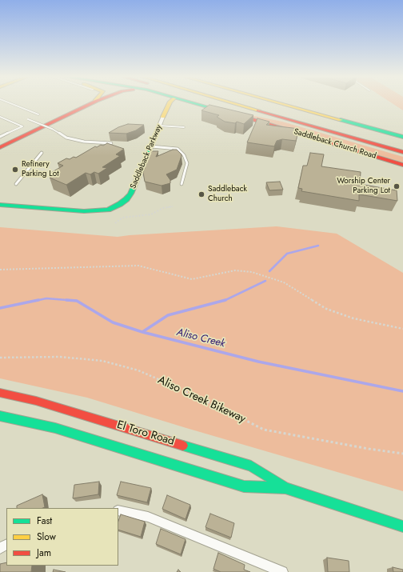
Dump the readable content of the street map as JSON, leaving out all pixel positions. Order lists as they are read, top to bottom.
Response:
{
  "streets": {
    "main road": ["Saddleback Church Road", "Saddleback Parkway", "El Toro Road"],
    "path": ["Aliso Creek Bikeway"]
  },
  "water": ["Aliso Creek"],
  "places": ["Refinery Parking Lot", "Worship Center Parking Lot", "Saddleback Church"],
  "legend": ["Fast", "Slow", "Jam"]
}
